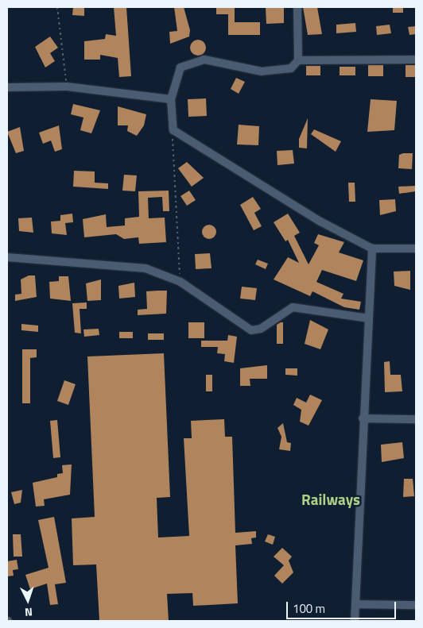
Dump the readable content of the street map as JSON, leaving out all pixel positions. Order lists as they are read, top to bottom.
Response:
{
  "districts": ["Railways"],
  "scale_bar": "100 m",
  "north": "bottom"
}
